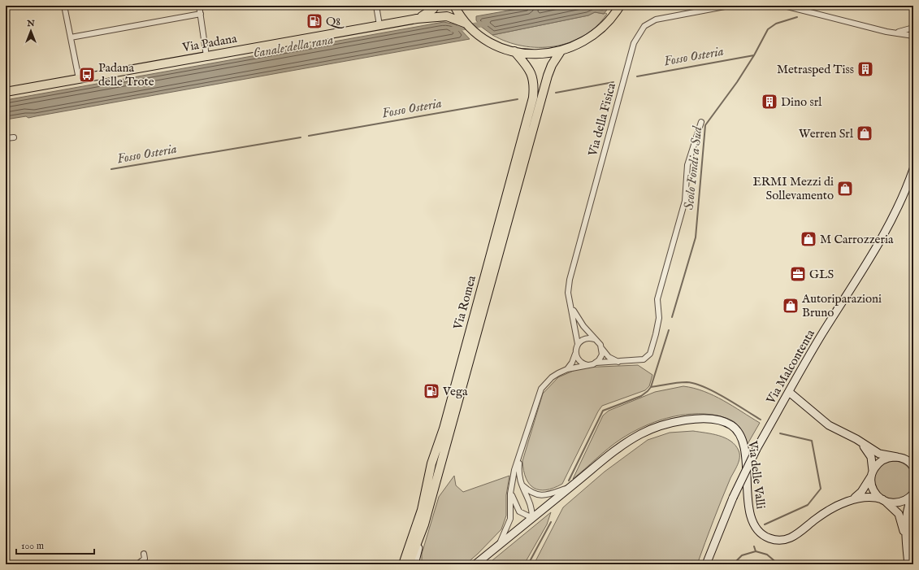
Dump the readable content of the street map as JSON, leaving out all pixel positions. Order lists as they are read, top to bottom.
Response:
{
  "streets": {
    "main road": ["Via Padana", "Via Romea"],
    "street": ["Via della Fisica", "Via Malcontenta", "Via delle Valli"]
  },
  "water": ["Canale della rana", "Fosso Osteria", "Scolo Fondi a Sud"],
  "places": {
    "fuel station": ["Q8", "Vega"],
    "building": ["Metrasped Tiss", "Dino srl"],
    "bus stop": ["Padana delle Trote"],
    "shop": [
      "Werren Srl",
      "ERMI Mezzi di Sollevamento",
      "M Carrozzeria",
      "Autoriparazioni Bruno"
    ],
    "office": ["GLS"]
  },
  "scale_bar": "100 m",
  "north": "top"
}
